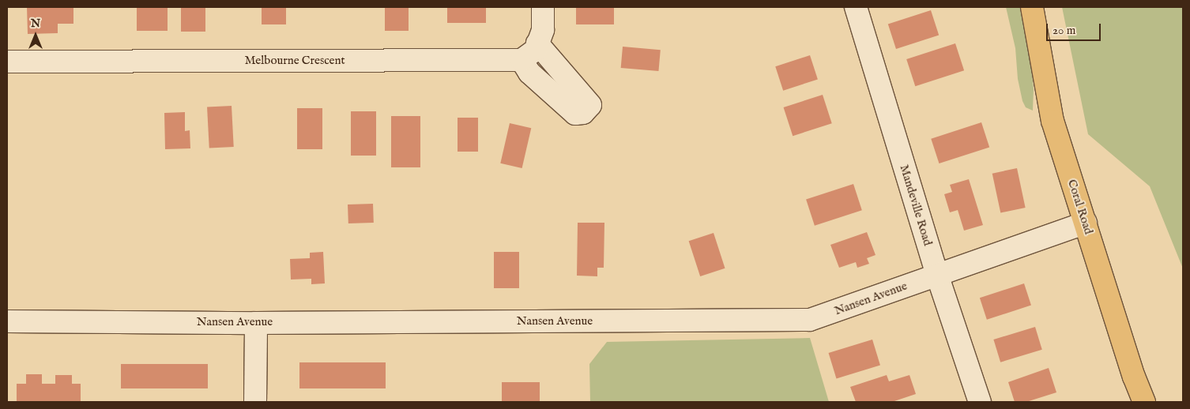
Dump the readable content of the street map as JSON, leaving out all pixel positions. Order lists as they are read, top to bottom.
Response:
{
  "streets": {
    "main road": ["Coral Road"],
    "street": ["Melbourne Crescent", "Mandeville Road", "Nansen Avenue"]
  },
  "crossings": [
    ["Mandeville Road", "Nansen Avenue"],
    ["Coral Road", "Nansen Avenue"]
  ],
  "scale_bar": "20 m",
  "north": "top"
}
